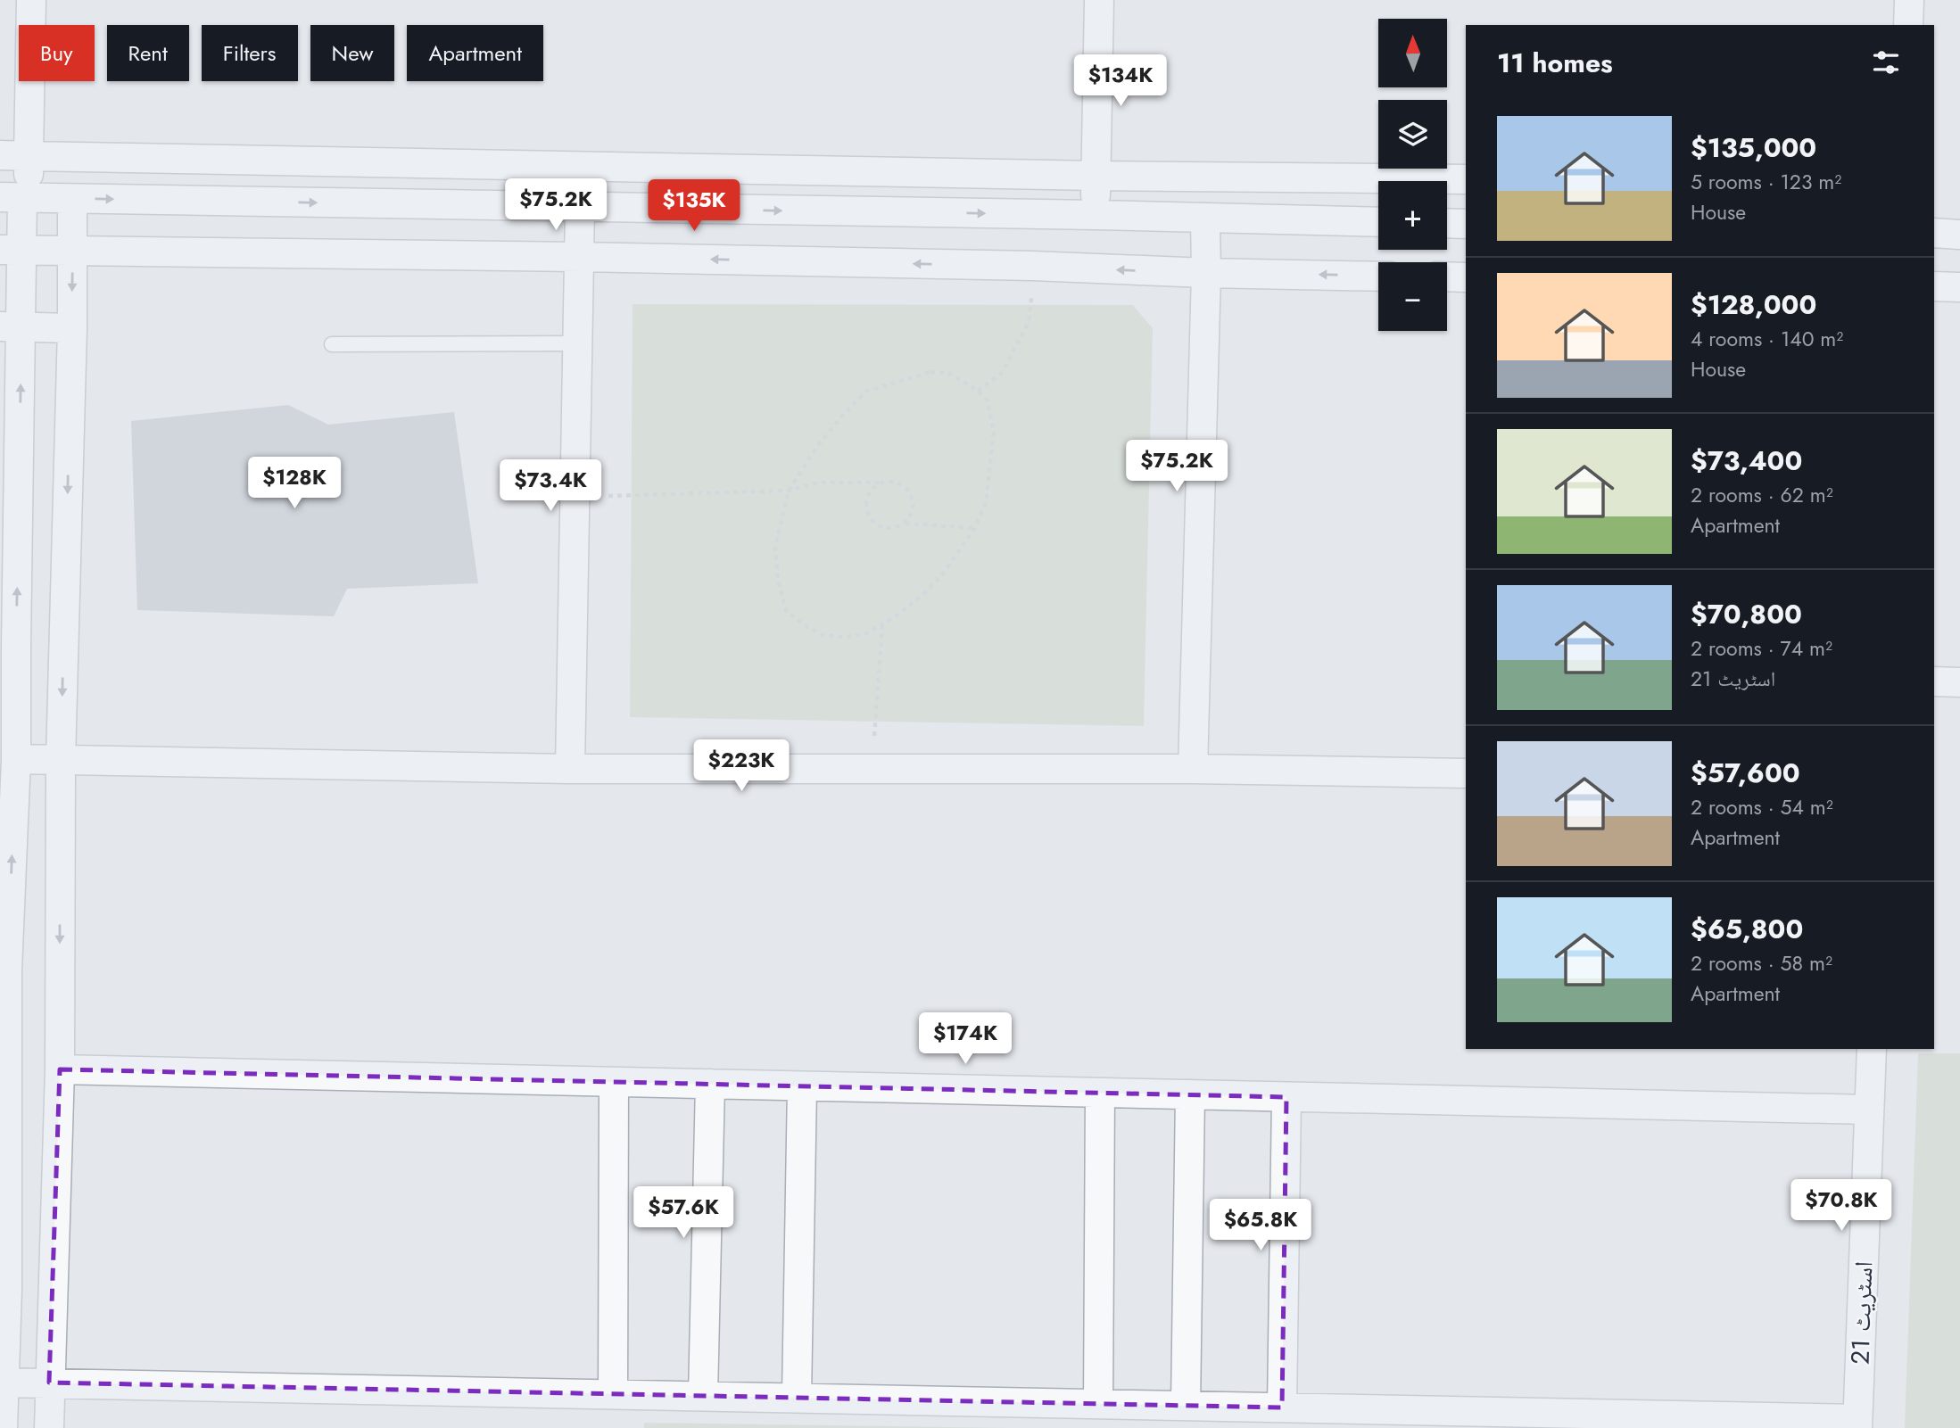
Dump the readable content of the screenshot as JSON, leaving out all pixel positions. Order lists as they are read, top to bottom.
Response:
{
  "streets": {
    "street": ["اسٹریٹ 21"]
  },
  "north": "top",
  "page": {
    "map_buttons": ["+", "−"],
    "chip": [
      "Buy",
      "Rent",
      "Filters",
      "New",
      "Apartment"
    ],
    "heading": "11 homes",
    "price": [
      "$134K",
      "$75.2K",
      "$135K",
      "$75.2K",
      "$128K",
      "$73.4K",
      "$223K",
      "$174K",
      "$70.8K",
      "$57.6K",
      "$65.8K"
    ],
    "list": [
      {
        "name": "$135,000",
        "note": "5 rooms · 123 m² · House"
      },
      {
        "name": "$128,000",
        "note": "4 rooms · 140 m² · House"
      },
      {
        "name": "$73,400",
        "note": "2 rooms · 62 m² · Apartment"
      },
      {
        "name": "$70,800",
        "note": "2 rooms · 74 m² · اسٹریٹ 21"
      },
      {
        "name": "$57,600",
        "note": "2 rooms · 54 m² · Apartment"
      },
      {
        "name": "$65,800",
        "note": "2 rooms · 58 m² · Apartment"
      }
    ]
  }
}
